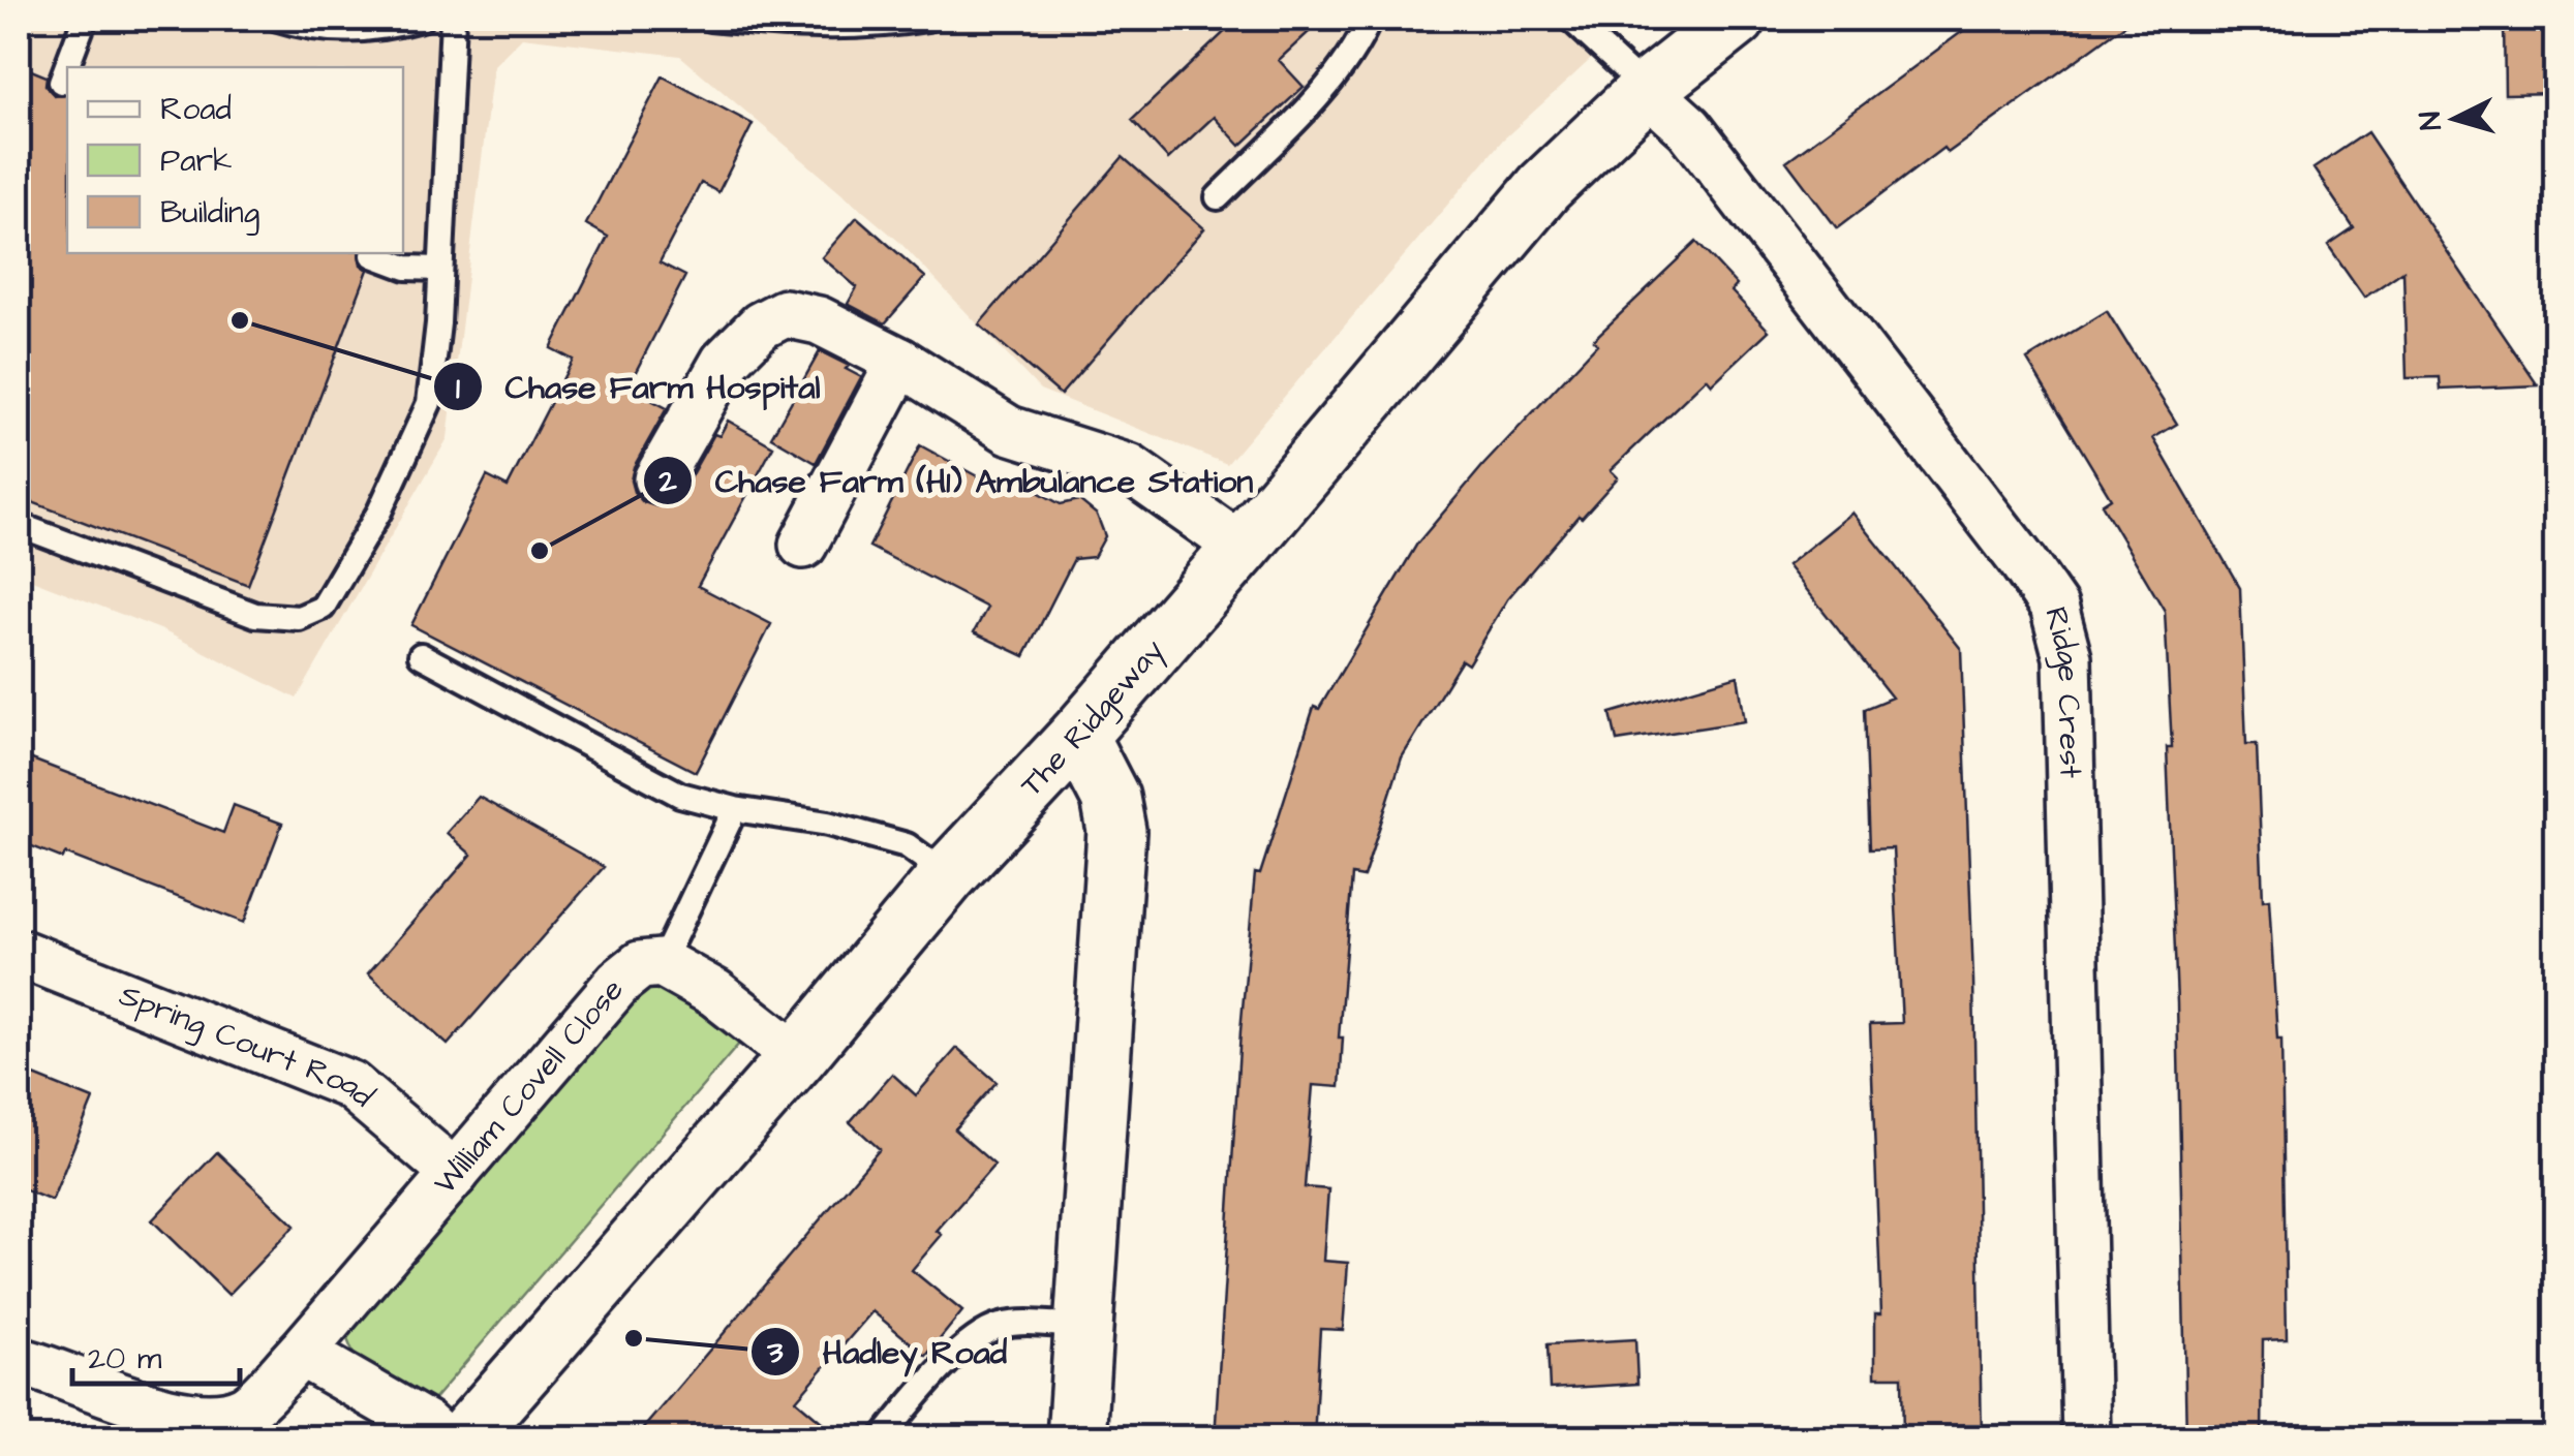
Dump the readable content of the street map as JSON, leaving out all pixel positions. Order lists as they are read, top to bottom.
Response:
{
  "streets": {
    "main road": ["The Ridgeway"],
    "street": ["Ridge Crest", "Spring Court Road", "William Covell Close"]
  },
  "crossings": [
    ["Ridge Crest", "The Ridgeway"],
    ["The Ridgeway", "William Covell Close"],
    ["Spring Court Road", "William Covell Close"]
  ],
  "places": ["Chase Farm Hospital", "Chase Farm (H1) Ambulance Station", "Hadley Road"],
  "legend": ["Road", "Park", "Building"],
  "scale_bar": "20 m",
  "north": "left"
}
